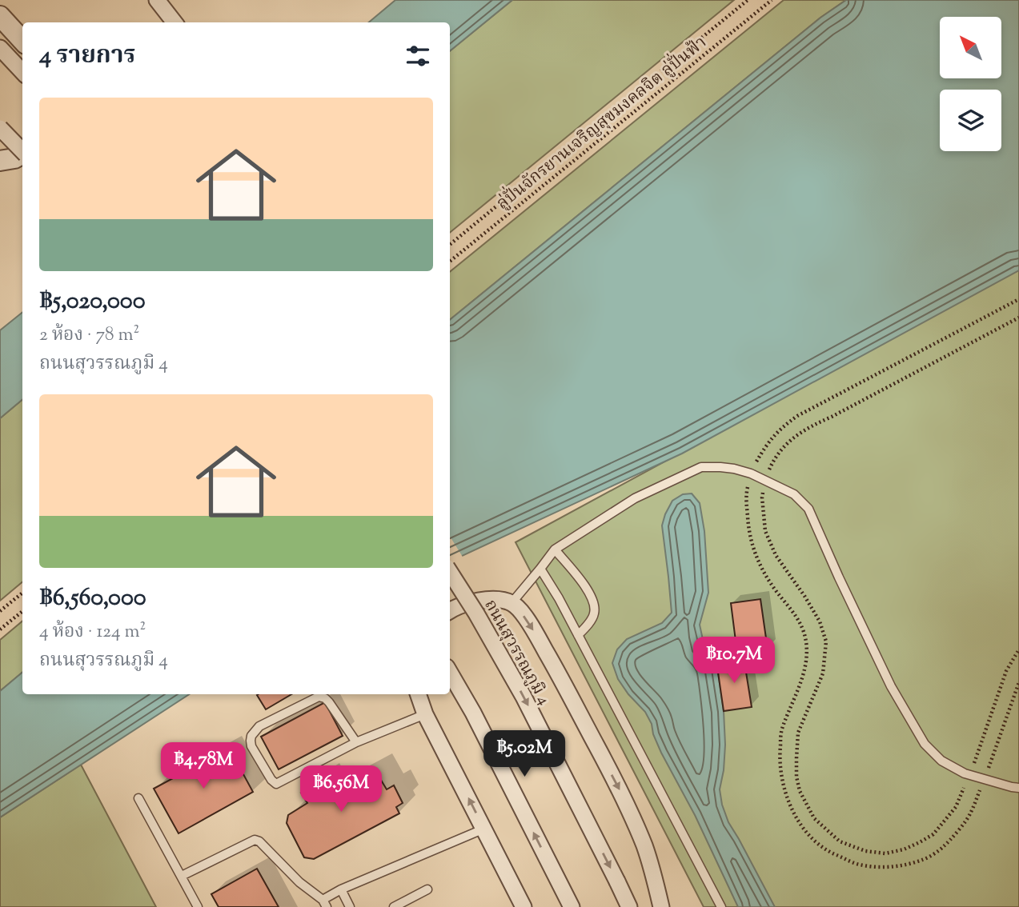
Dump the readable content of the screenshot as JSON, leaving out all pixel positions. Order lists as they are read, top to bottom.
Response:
{
  "streets": {
    "street": ["ถนนสุวรรณภูมิ 4"],
    "path": ["ลู่ปั่นจักรยานเจริญสุขมงคลจิต ลู่ปั่นฟ้า"]
  },
  "north": "top left",
  "page": {
    "heading": "4 รายการ",
    "list": [
      {
        "name": "฿5,020,000",
        "note": "2 ห้อง · 78 m² · ถนนสุวรรณภูมิ 4"
      },
      {
        "name": "฿6,560,000",
        "note": "4 ห้อง · 124 m² · ถนนสุวรรณภูมิ 4"
      }
    ],
    "price": [
      "฿10.7M",
      "฿5.02M",
      "฿4.78M",
      "฿6.56M"
    ]
  }
}
